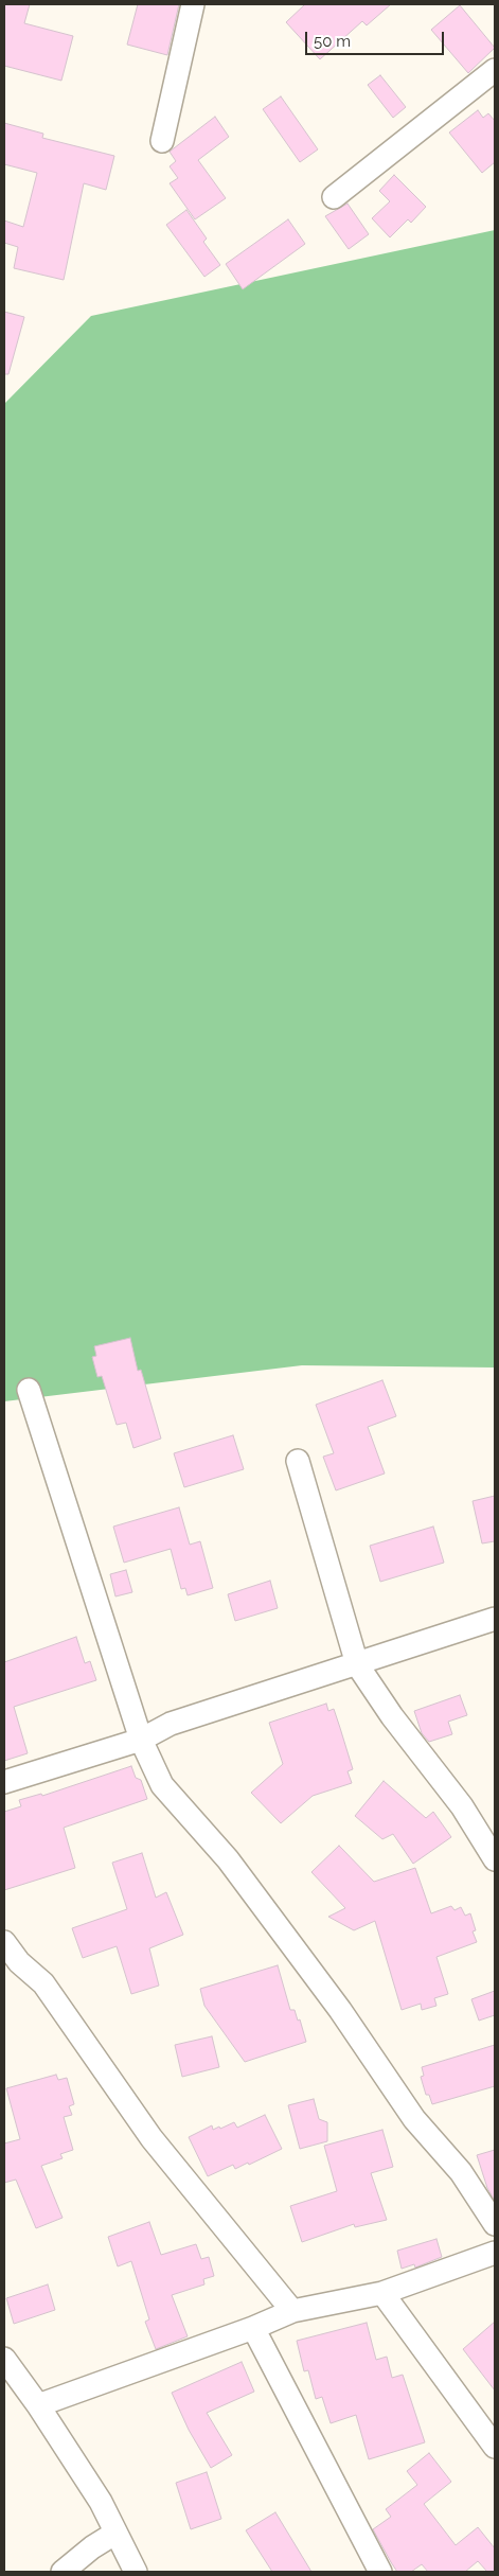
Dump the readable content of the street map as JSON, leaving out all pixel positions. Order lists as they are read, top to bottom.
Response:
{
  "scale_bar": "50 m"
}
